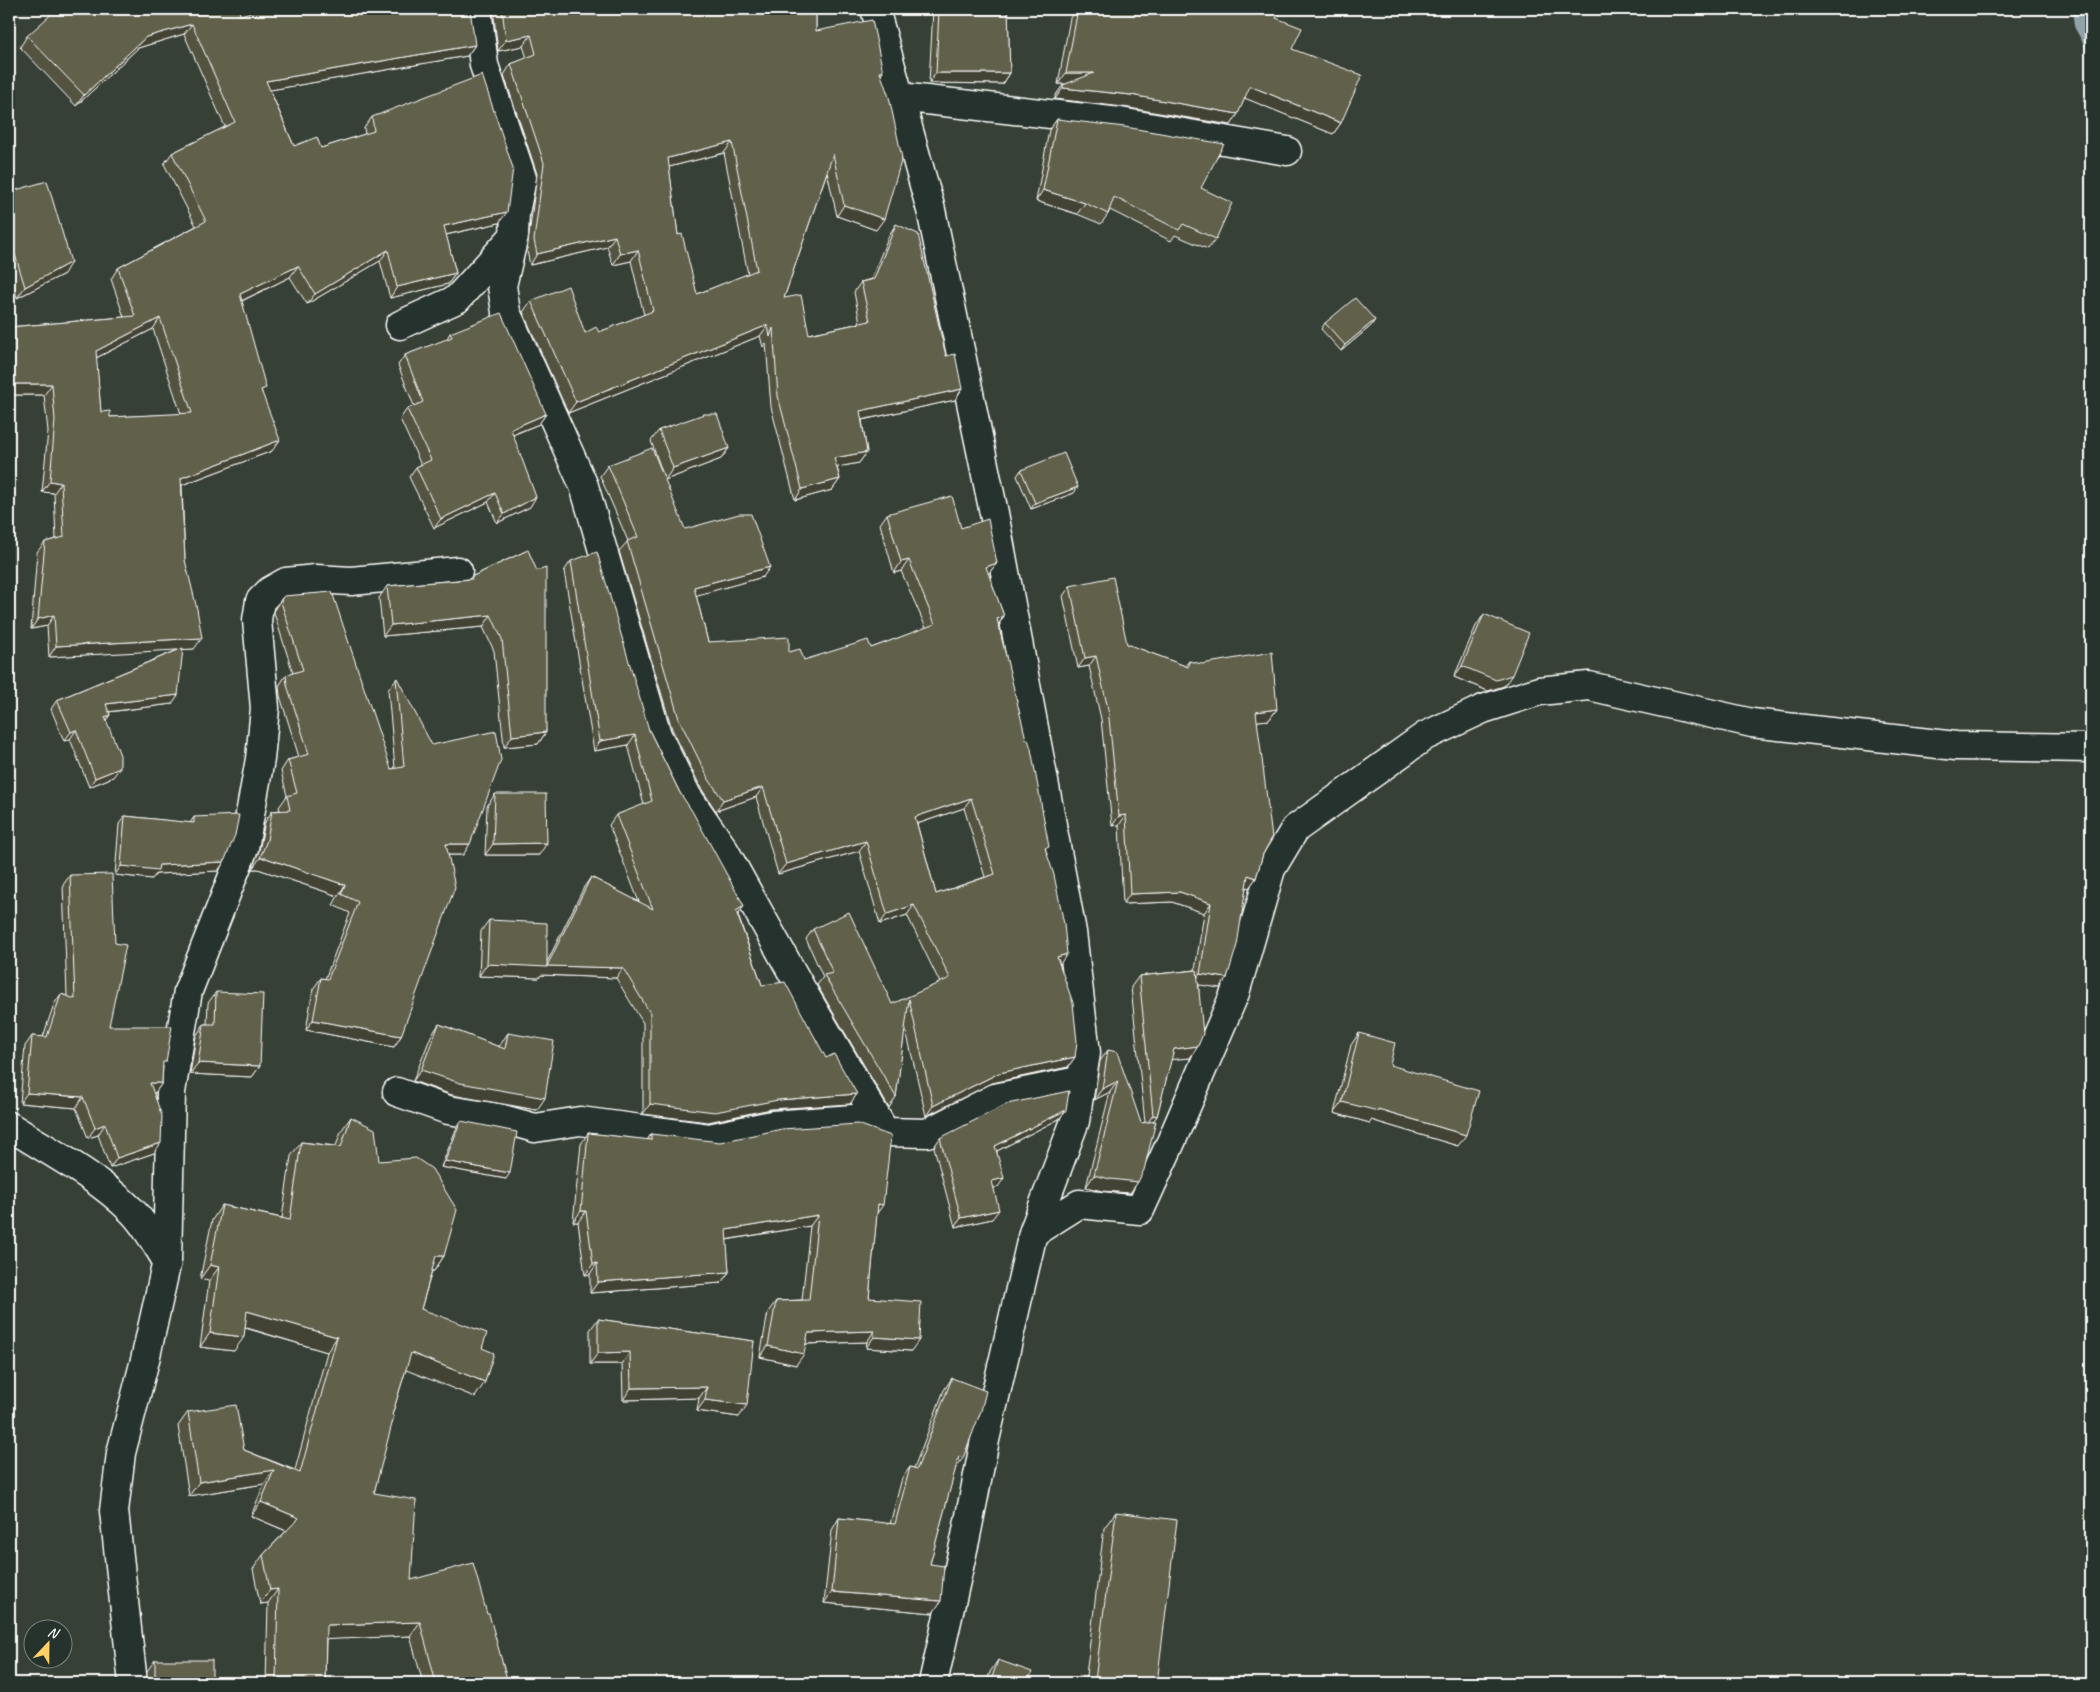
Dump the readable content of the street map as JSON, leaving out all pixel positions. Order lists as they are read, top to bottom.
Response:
{
  "north": "top"
}
